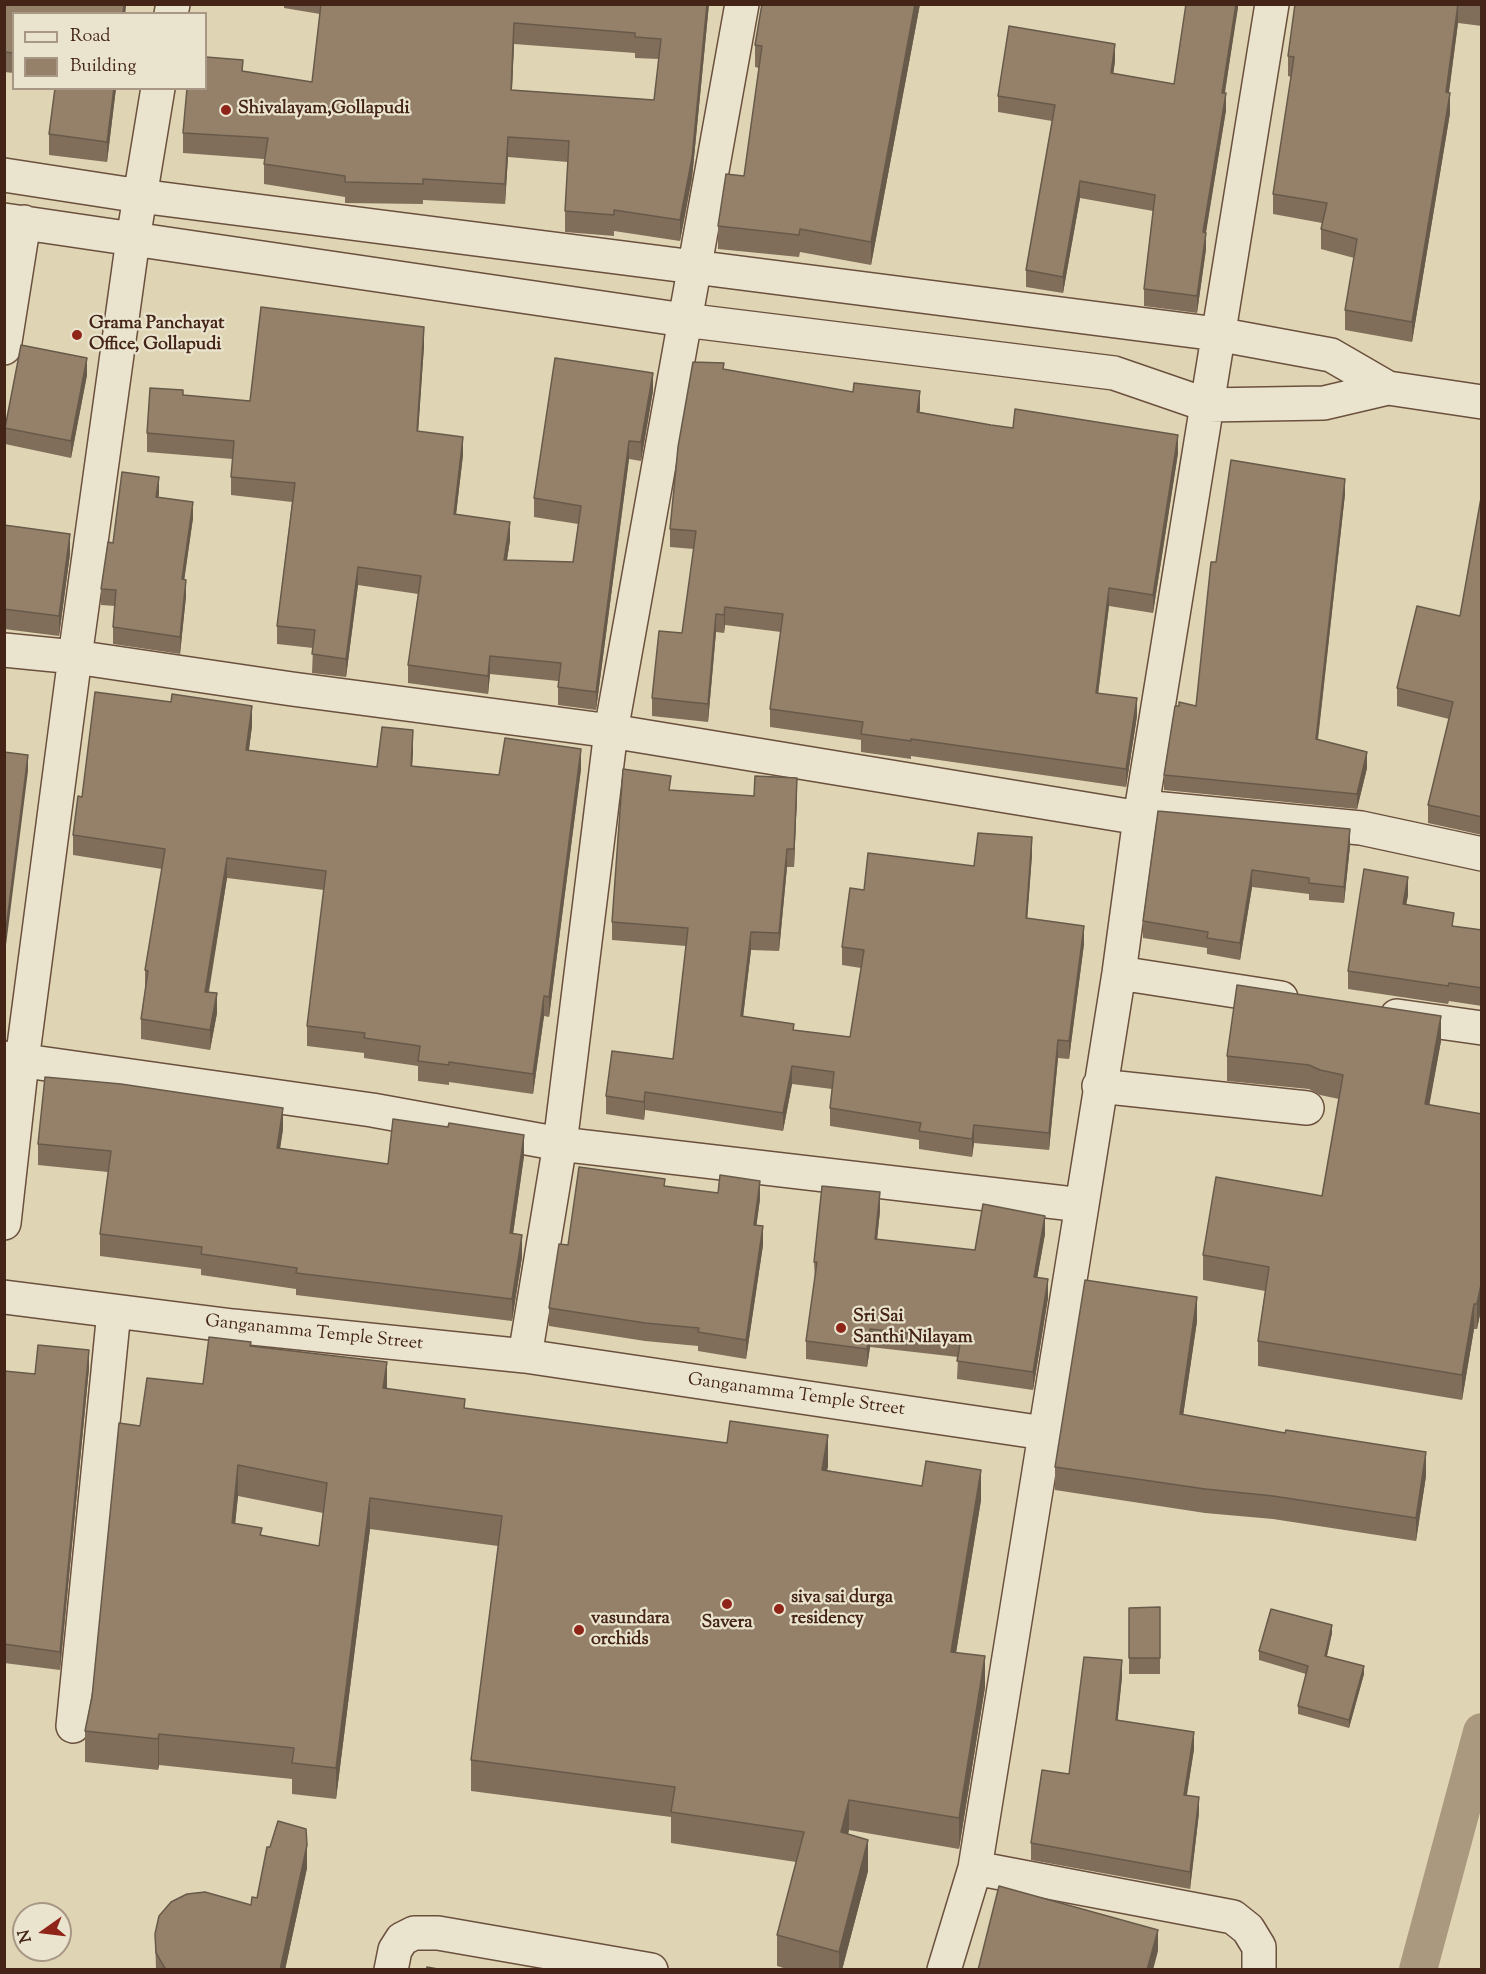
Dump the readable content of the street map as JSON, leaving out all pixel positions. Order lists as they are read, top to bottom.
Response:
{
  "streets": {
    "street": ["Ganganamma Temple Street"]
  },
  "places": [
    "Shivalayam,Gollapudi",
    "Grama Panchayat Office, Gollapudi",
    "Sri Sai Santhi Nilayam",
    "Savera",
    "siva sai durga residency",
    "vasundara orchids"
  ],
  "legend": ["Road", "Building"],
  "north": "left"
}
